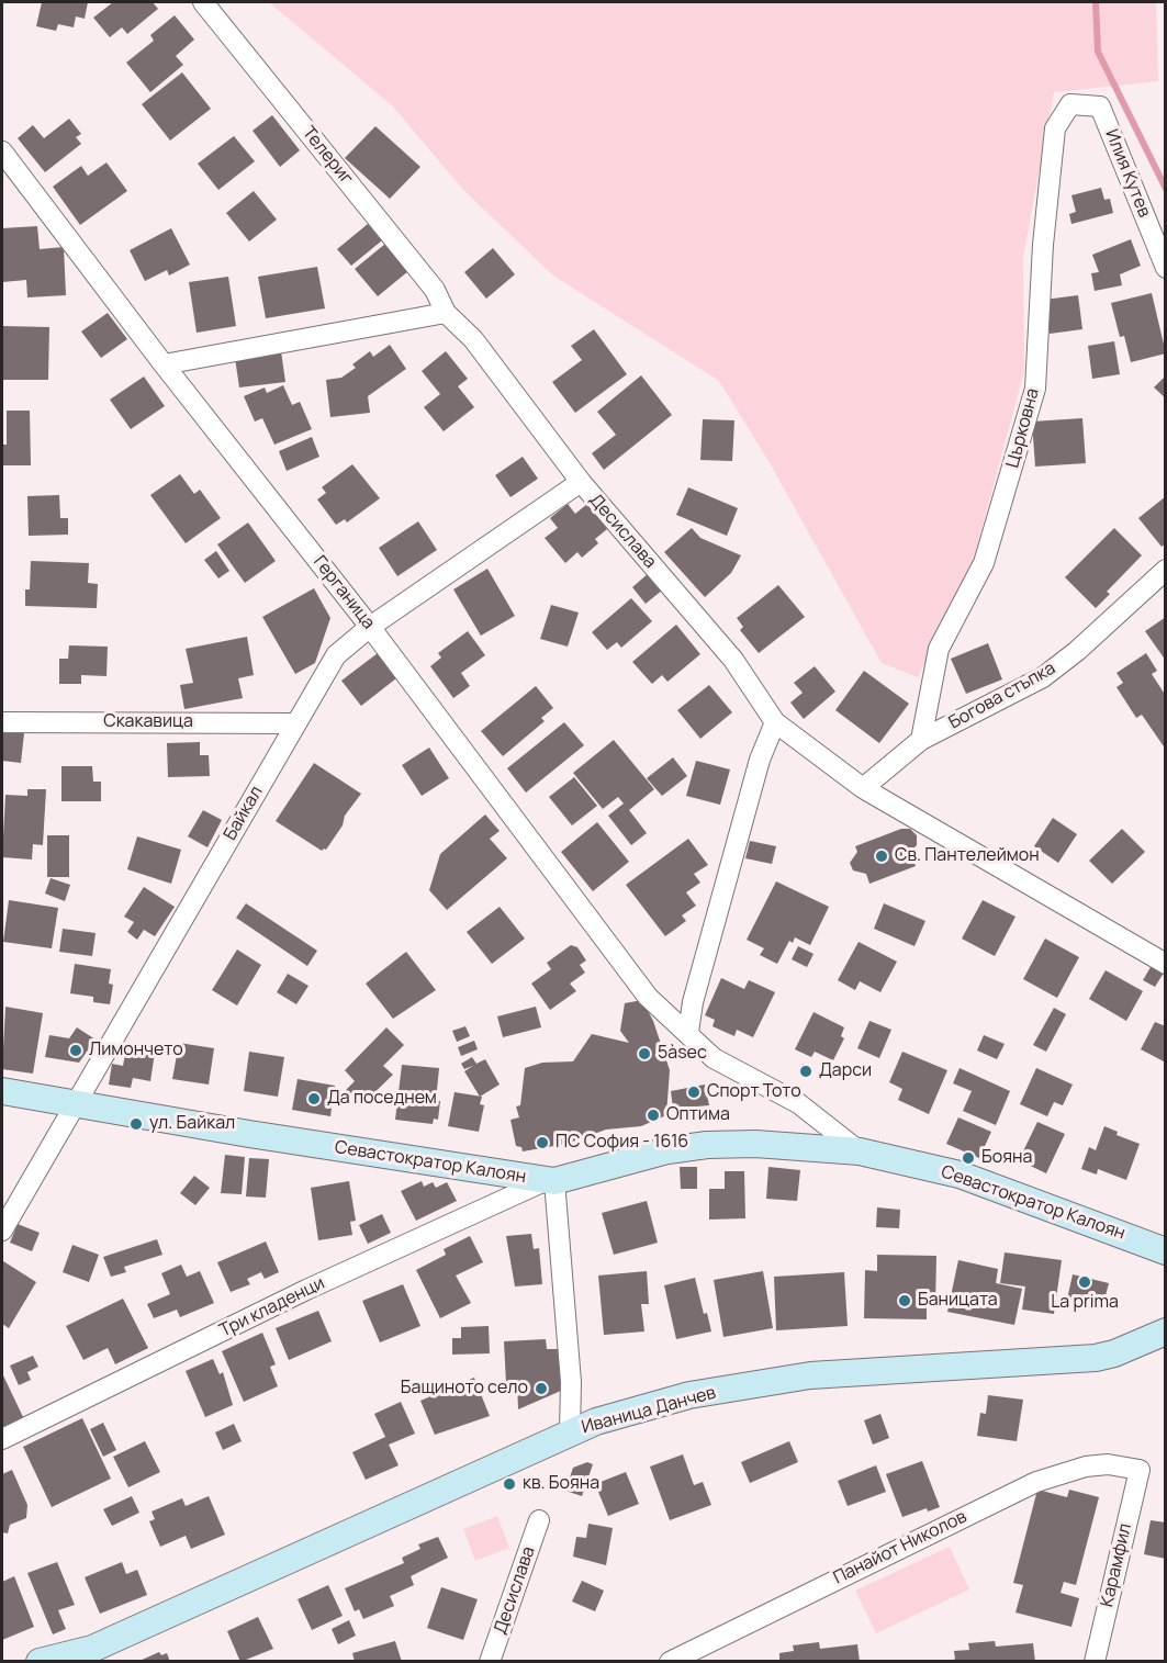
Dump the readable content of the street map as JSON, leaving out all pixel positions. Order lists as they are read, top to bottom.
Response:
{
  "streets": {
    "main road": ["Севастократор Калоян", "Иваница Данчев"],
    "street": [
      "Телериг",
      "Илия Кутев",
      "Църковна",
      "Десислава",
      "Герганица",
      "Богова стъпка",
      "Скакавица",
      "Байкал",
      "Три кладенци",
      "Панайот Николов",
      "Карамфил"
    ]
  },
  "crossings": [
    ["Телериг", "Десислава"],
    ["Илия Кутев", "Църковна"],
    ["Църковна", "Богова стъпка"],
    ["Десислава", "Байкал"],
    ["Герганица", "Байкал"],
    ["Герганица", "Севастократор Калоян"],
    ["Скакавица", "Байкал"],
    ["Байкал", "Севастократор Калоян"],
    ["Севастократор Калоян", "Три кладенци"],
    ["Панайот Николов", "Карамфил"]
  ],
  "places": [
    "Св. Пантелеймон",
    "Лимончето",
    "5àsec",
    "Дарси",
    "Спорт Тото",
    "Да поседнем",
    "Оптима",
    "ул. Байкал",
    "ПС София - 1616",
    "Бояна",
    "La prima",
    "Баницата",
    "Бащиното село",
    "кв. Бояна"
  ]
}
